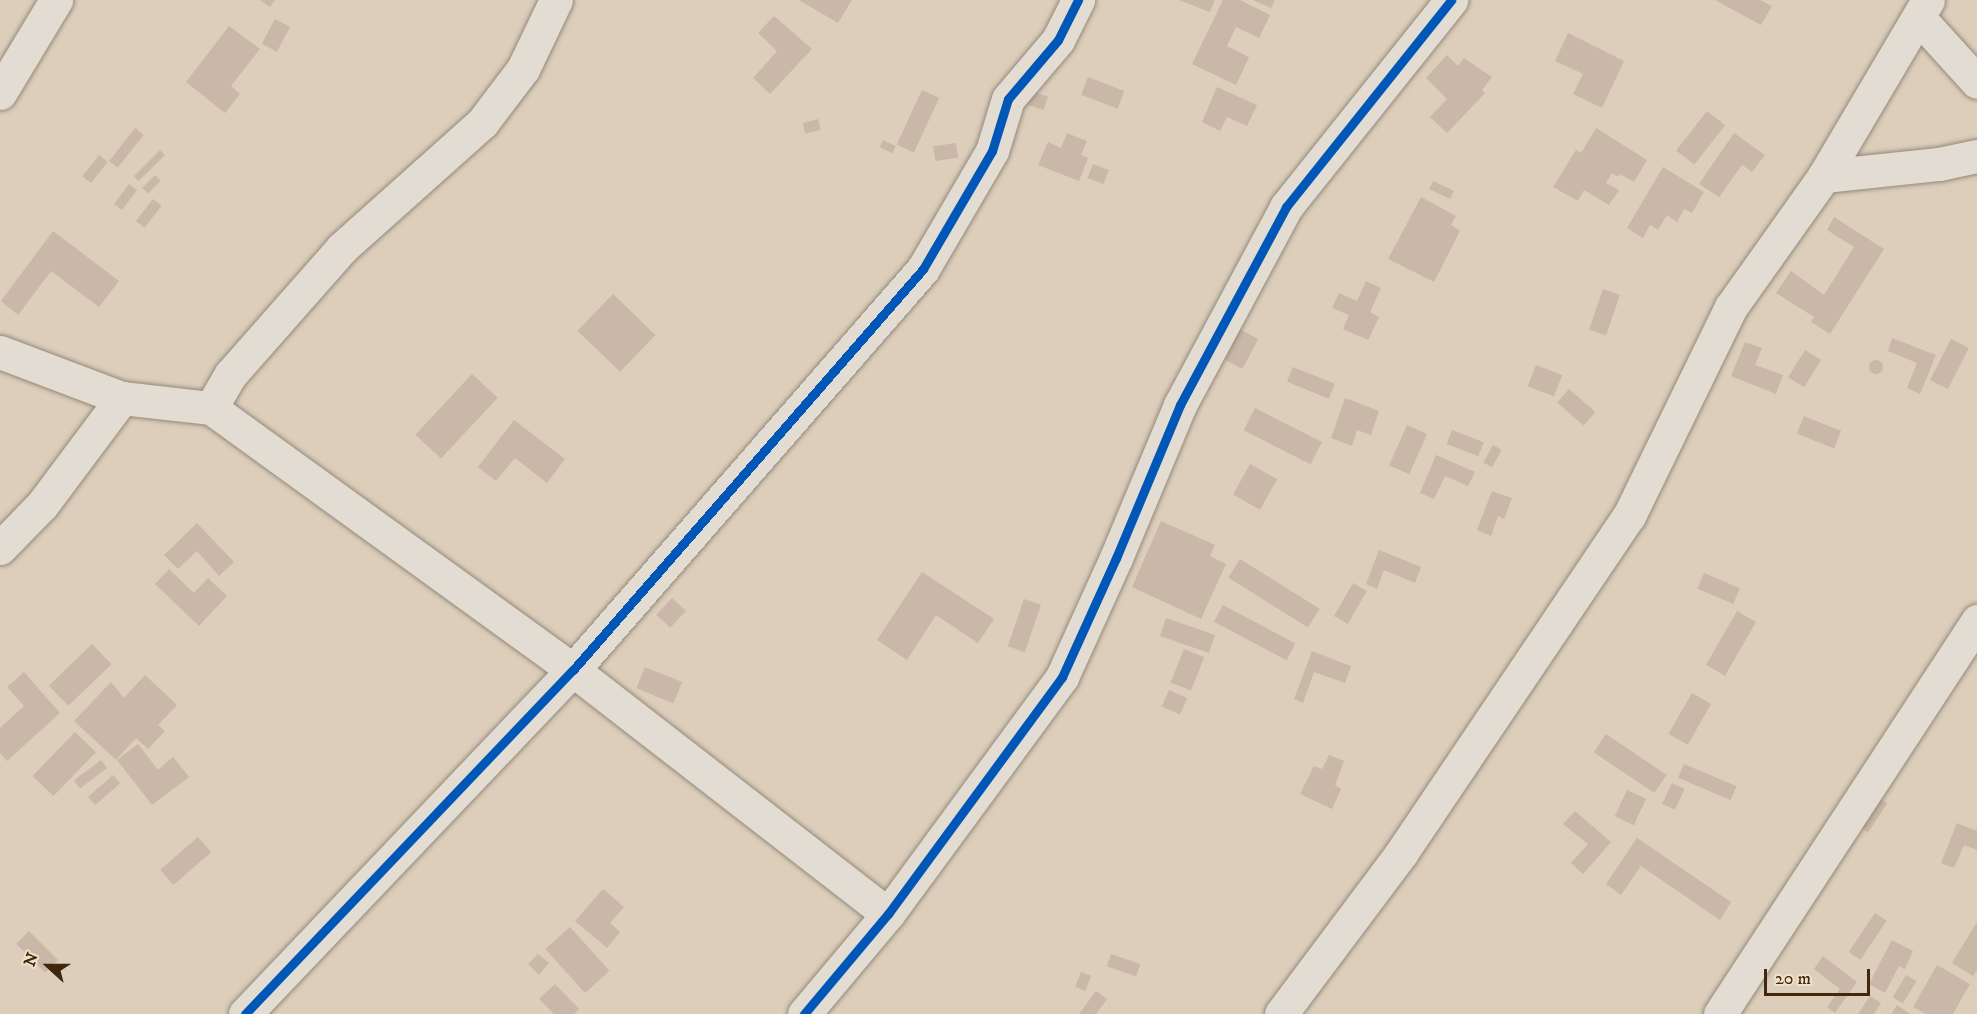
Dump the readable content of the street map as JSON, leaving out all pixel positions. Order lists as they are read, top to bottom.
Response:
{
  "scale_bar": "20 m",
  "north": "left"
}
